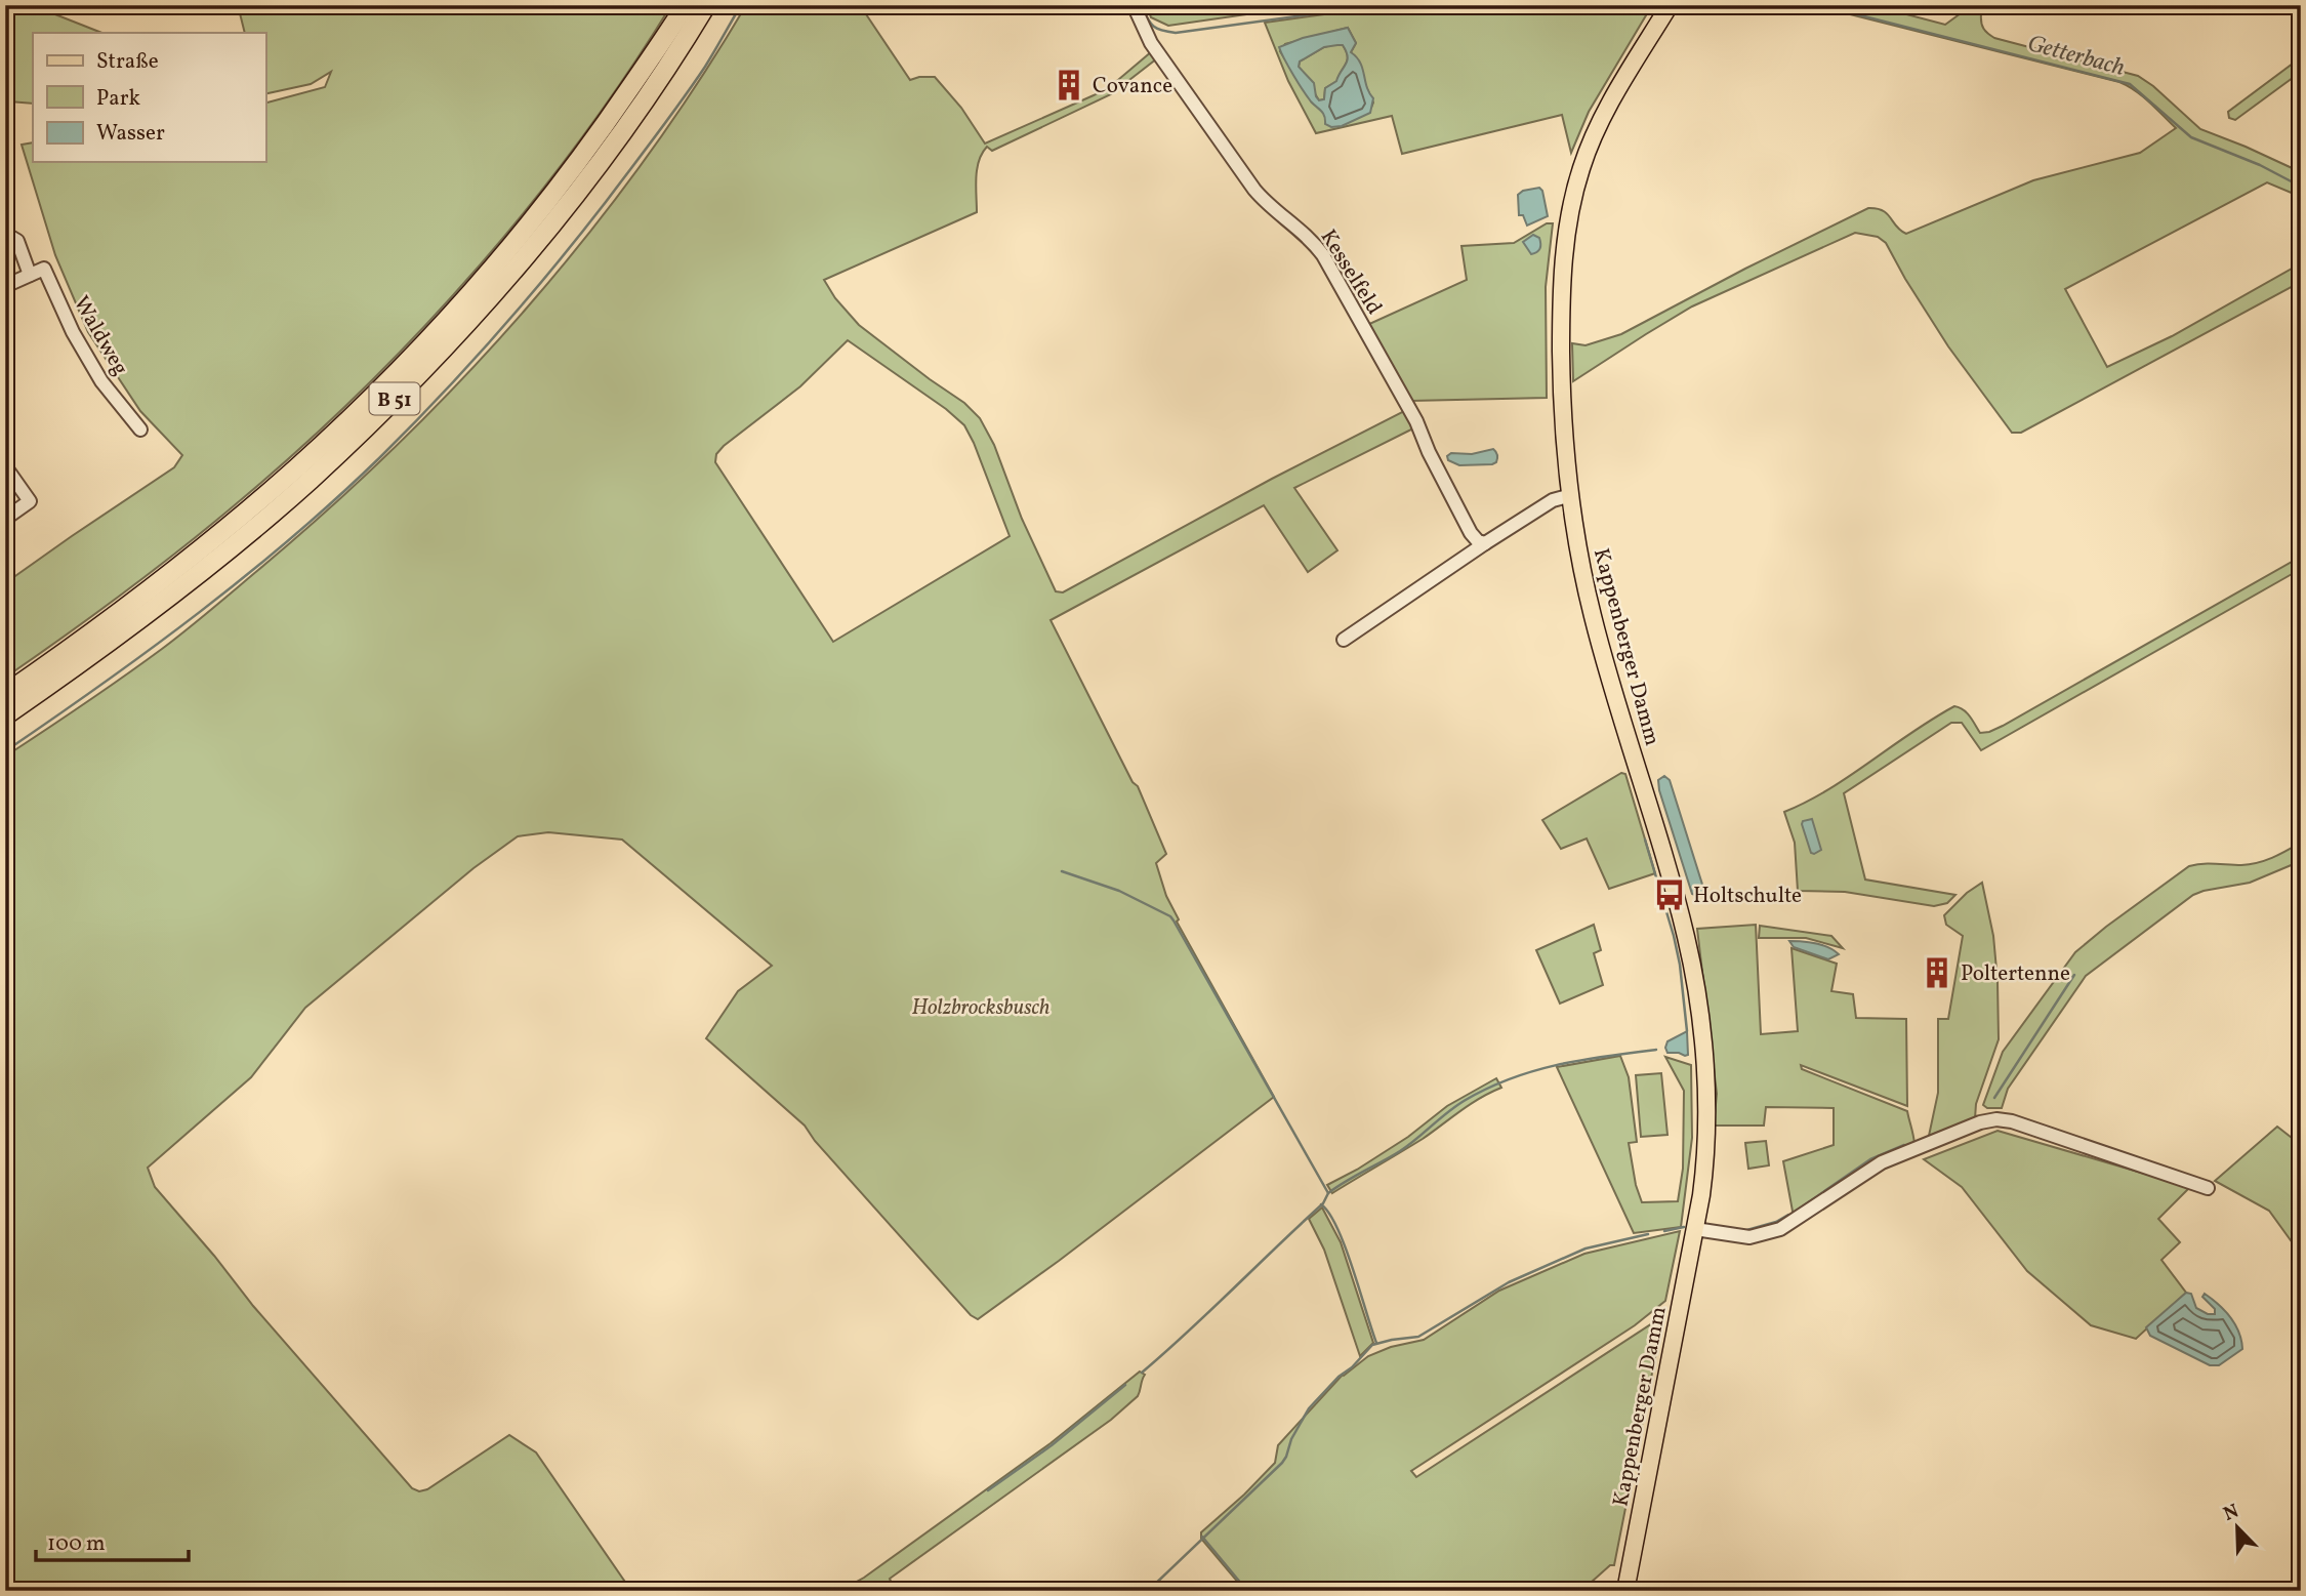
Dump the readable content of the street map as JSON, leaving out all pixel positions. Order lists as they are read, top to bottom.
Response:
{
  "streets": {
    "highway": ["B 51"],
    "main road": ["Kappenberger Damm"],
    "street": ["Kesselfeld", "Waldweg"]
  },
  "water": ["Getterbach"],
  "parks": ["Holzbrocksbusch"],
  "places": {
    "building": ["Covance", "Poltertenne"],
    "bus stop": ["Holtschulte"]
  },
  "legend": ["Straße", "Park", "Wasser"],
  "scale_bar": "100 m",
  "north": "top left"
}
